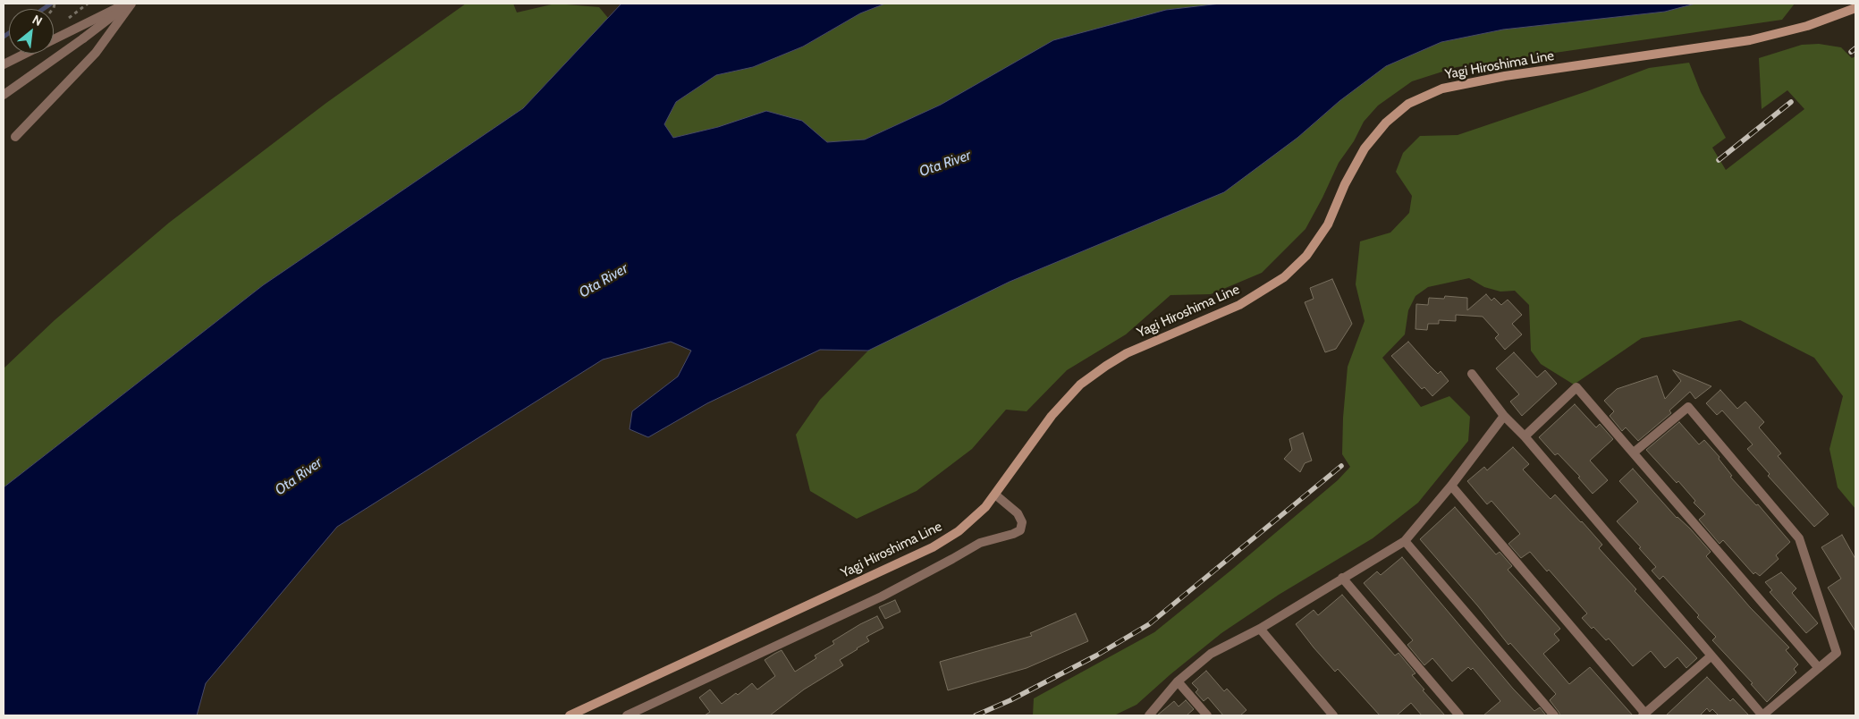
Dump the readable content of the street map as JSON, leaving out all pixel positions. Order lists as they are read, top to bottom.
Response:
{
  "streets": {
    "main road": ["Yagi Hiroshima Line"]
  },
  "water": ["Ota River"],
  "north": "top right"
}
